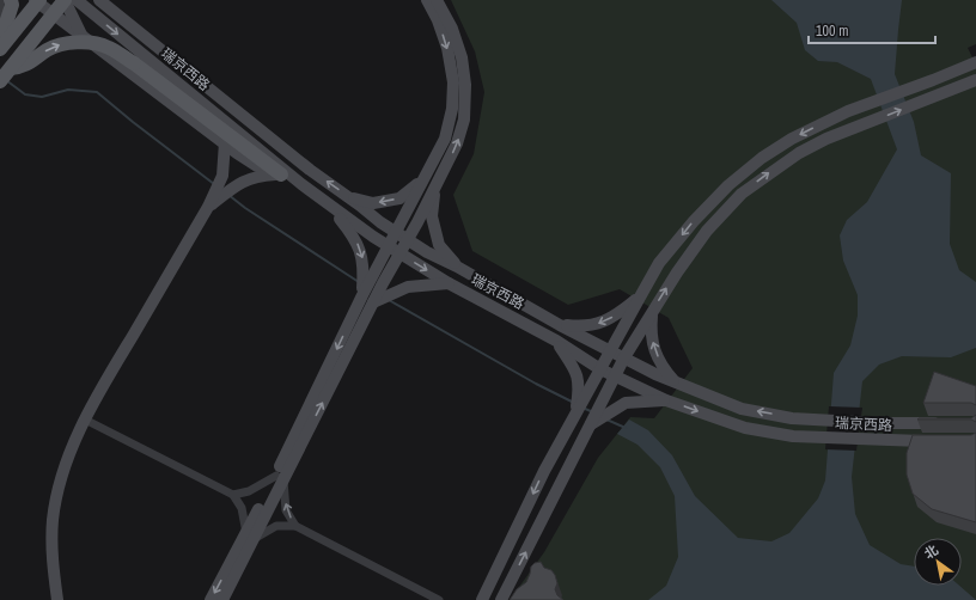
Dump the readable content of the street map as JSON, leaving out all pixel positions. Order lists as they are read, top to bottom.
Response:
{
  "streets": {
    "street": ["瑞京西路"]
  },
  "scale_bar": "100 m",
  "north": "top left"
}
